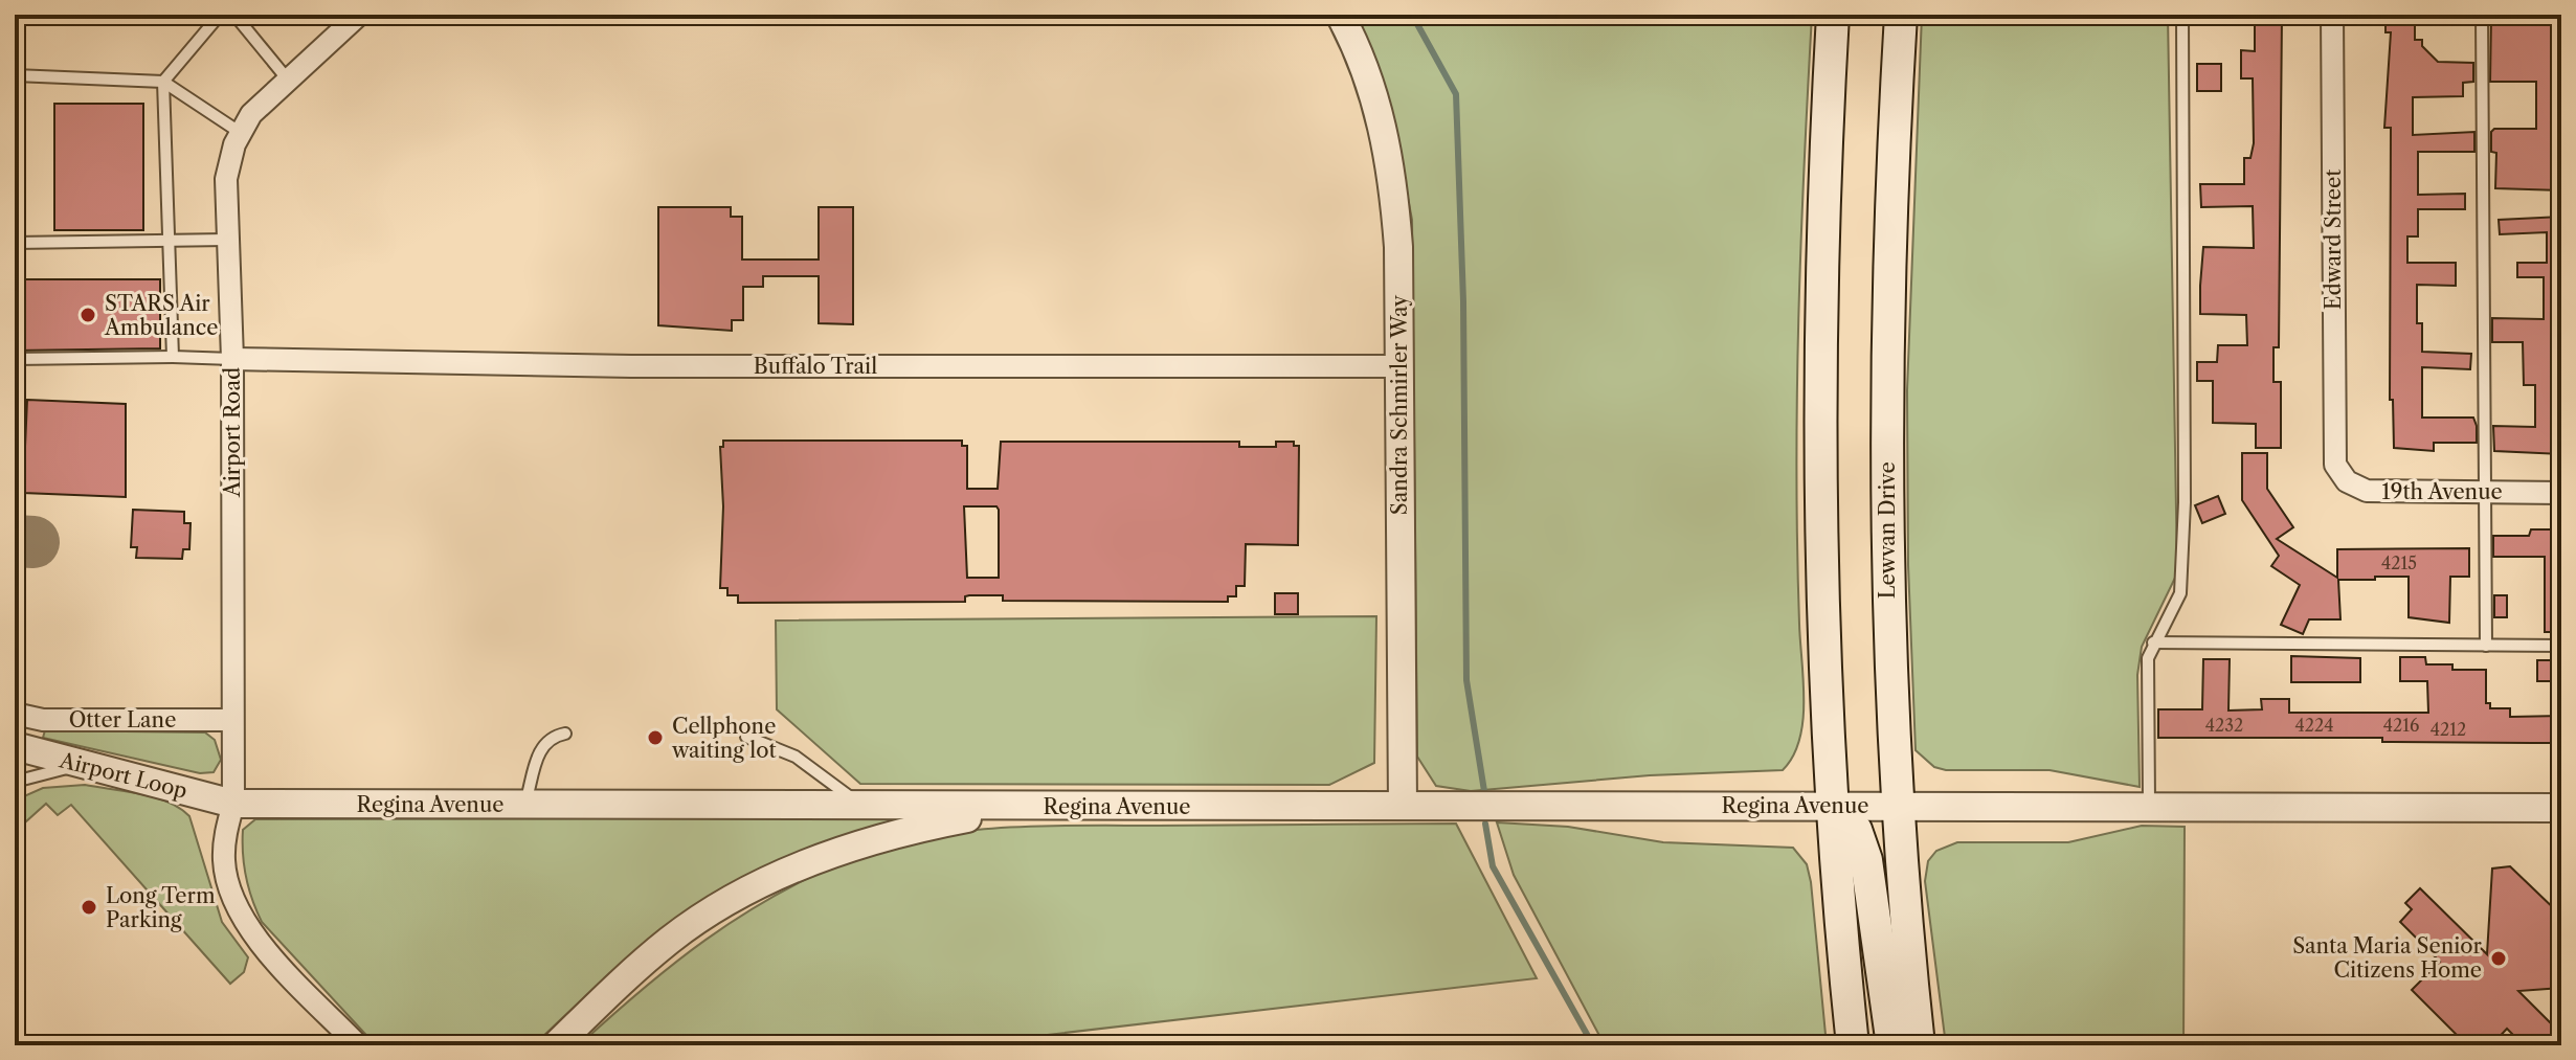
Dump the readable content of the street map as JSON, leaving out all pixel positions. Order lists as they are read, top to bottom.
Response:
{
  "streets": {
    "main road": ["Lewvan Drive"],
    "street": [
      "Edward Street",
      "Buffalo Trail",
      "Sandra Schmirler Way",
      "Airport Road",
      "19th Avenue",
      "Otter Lane",
      "Airport Loop",
      "Regina Avenue"
    ]
  },
  "crossings": [
    ["Edward Street", "19th Avenue"],
    ["Buffalo Trail", "Sandra Schmirler Way"],
    ["Buffalo Trail", "Airport Road"],
    ["Sandra Schmirler Way", "Regina Avenue"],
    ["Airport Road", "Otter Lane"],
    ["Airport Road", "Airport Loop"],
    ["Airport Road", "Regina Avenue"],
    ["Lewvan Drive", "Regina Avenue"],
    ["Airport Loop", "Regina Avenue"]
  ],
  "places": [
    "STARS Air Ambulance",
    "Cellphone waiting lot",
    "Long Term Parking",
    "Santa Maria Senior Citizens Home"
  ],
  "house_numbers": [
    "4215",
    "4232",
    "4224",
    "4216",
    "4212"
  ]
}
